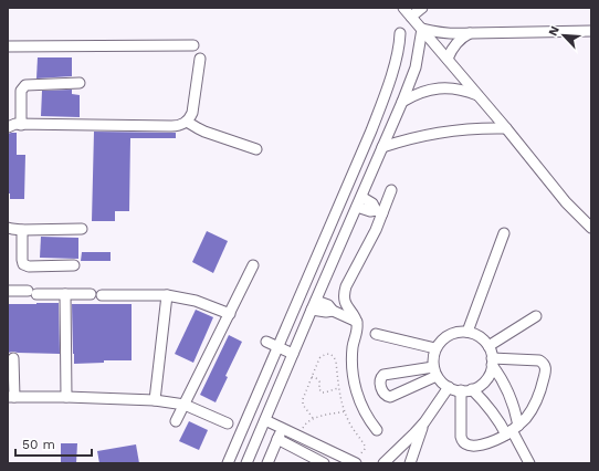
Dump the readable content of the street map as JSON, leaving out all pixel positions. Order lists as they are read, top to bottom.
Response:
{
  "scale_bar": "50 m",
  "north": "top left"
}
